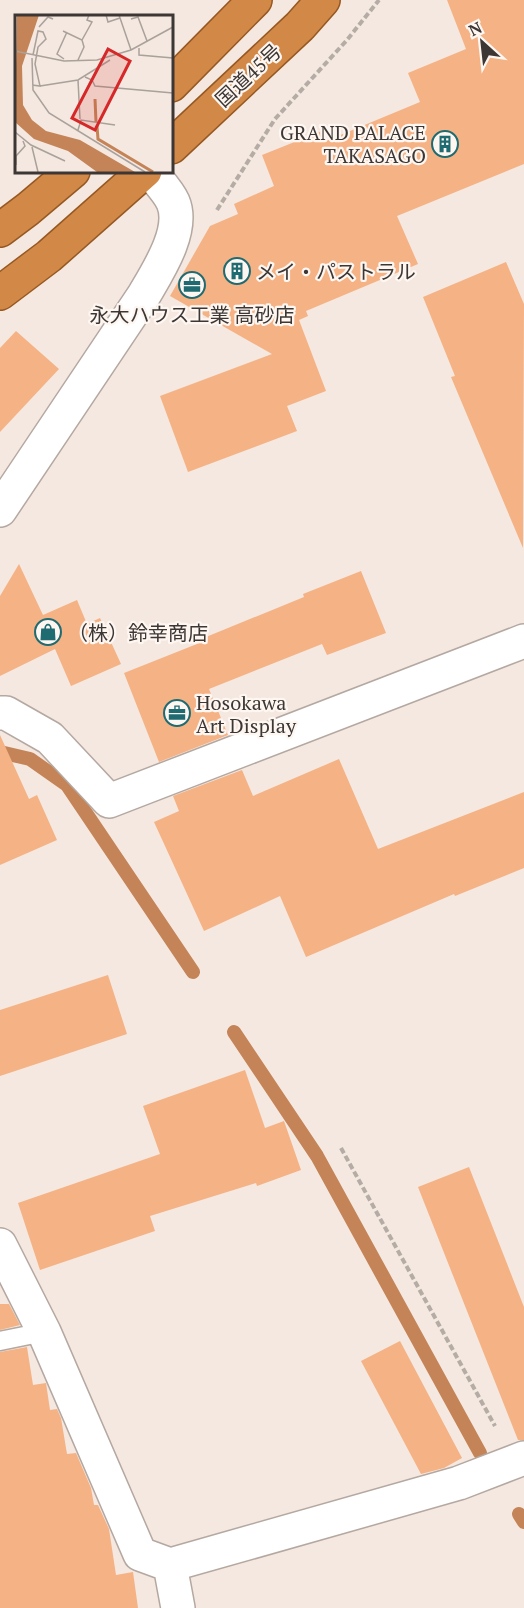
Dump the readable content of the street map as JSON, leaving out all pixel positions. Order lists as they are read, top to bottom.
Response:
{
  "streets": {
    "highway": ["国道45号"]
  },
  "places": {
    "building": ["GRAND PALACE TAKASAGO", "メイ・パストラル"],
    "office": ["永大ハウス工業 高砂店", "Hosokawa Art Display"],
    "shop": ["（株）鈴幸商店"]
  },
  "north": "top left"
}
